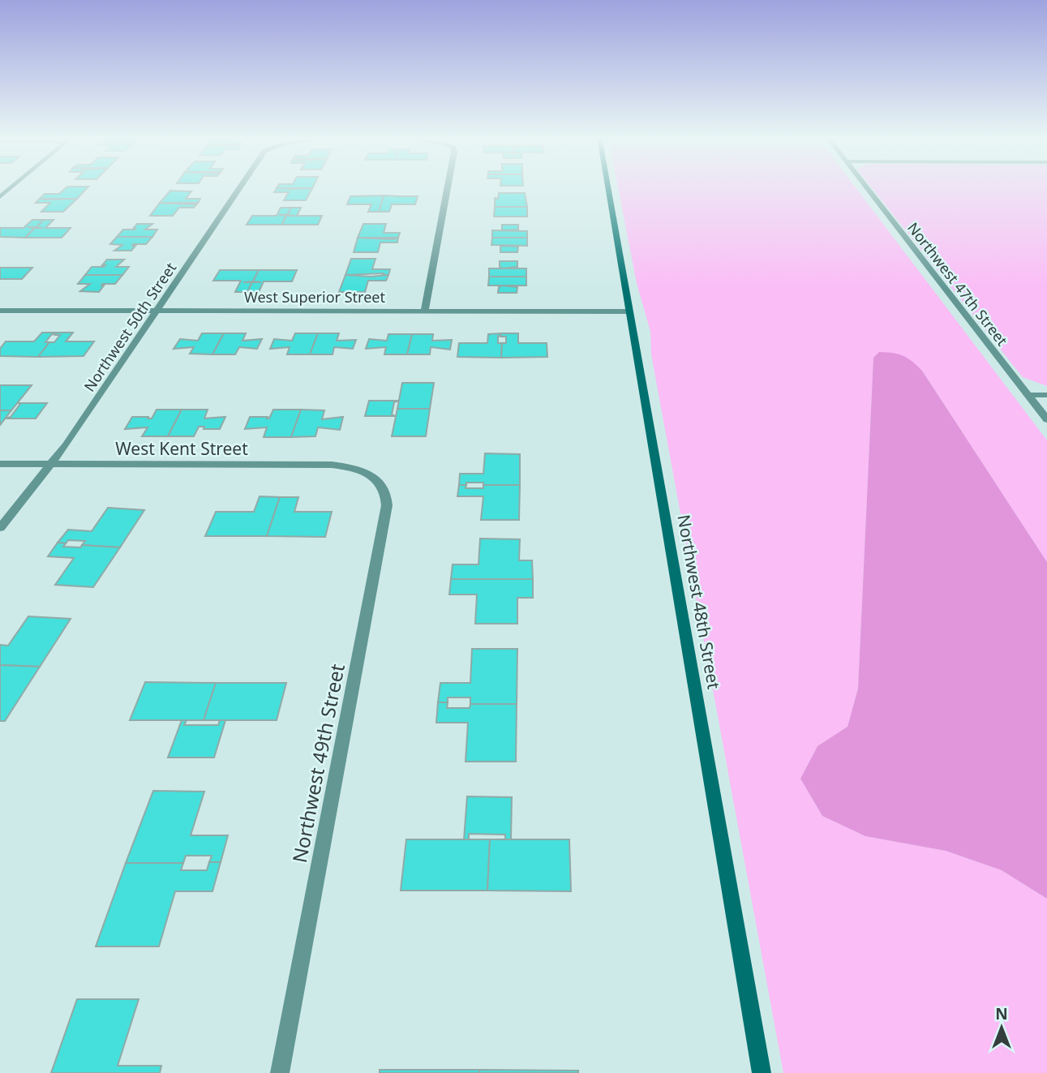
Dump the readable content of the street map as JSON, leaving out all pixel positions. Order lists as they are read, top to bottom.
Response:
{
  "streets": {
    "main road": ["Northwest 48th Street"],
    "street": [
      "Northwest 47th Street",
      "West Superior Street",
      "Northwest 50th Street",
      "West Kent Street",
      "Northwest 49th Street"
    ]
  },
  "crossings": [
    ["West Superior Street", "Northwest 50th Street"],
    ["West Superior Street", "Northwest 48th Street"],
    ["Northwest 50th Street", "West Kent Street"],
    ["West Kent Street", "Northwest 49th Street"]
  ],
  "north": "top"
}
